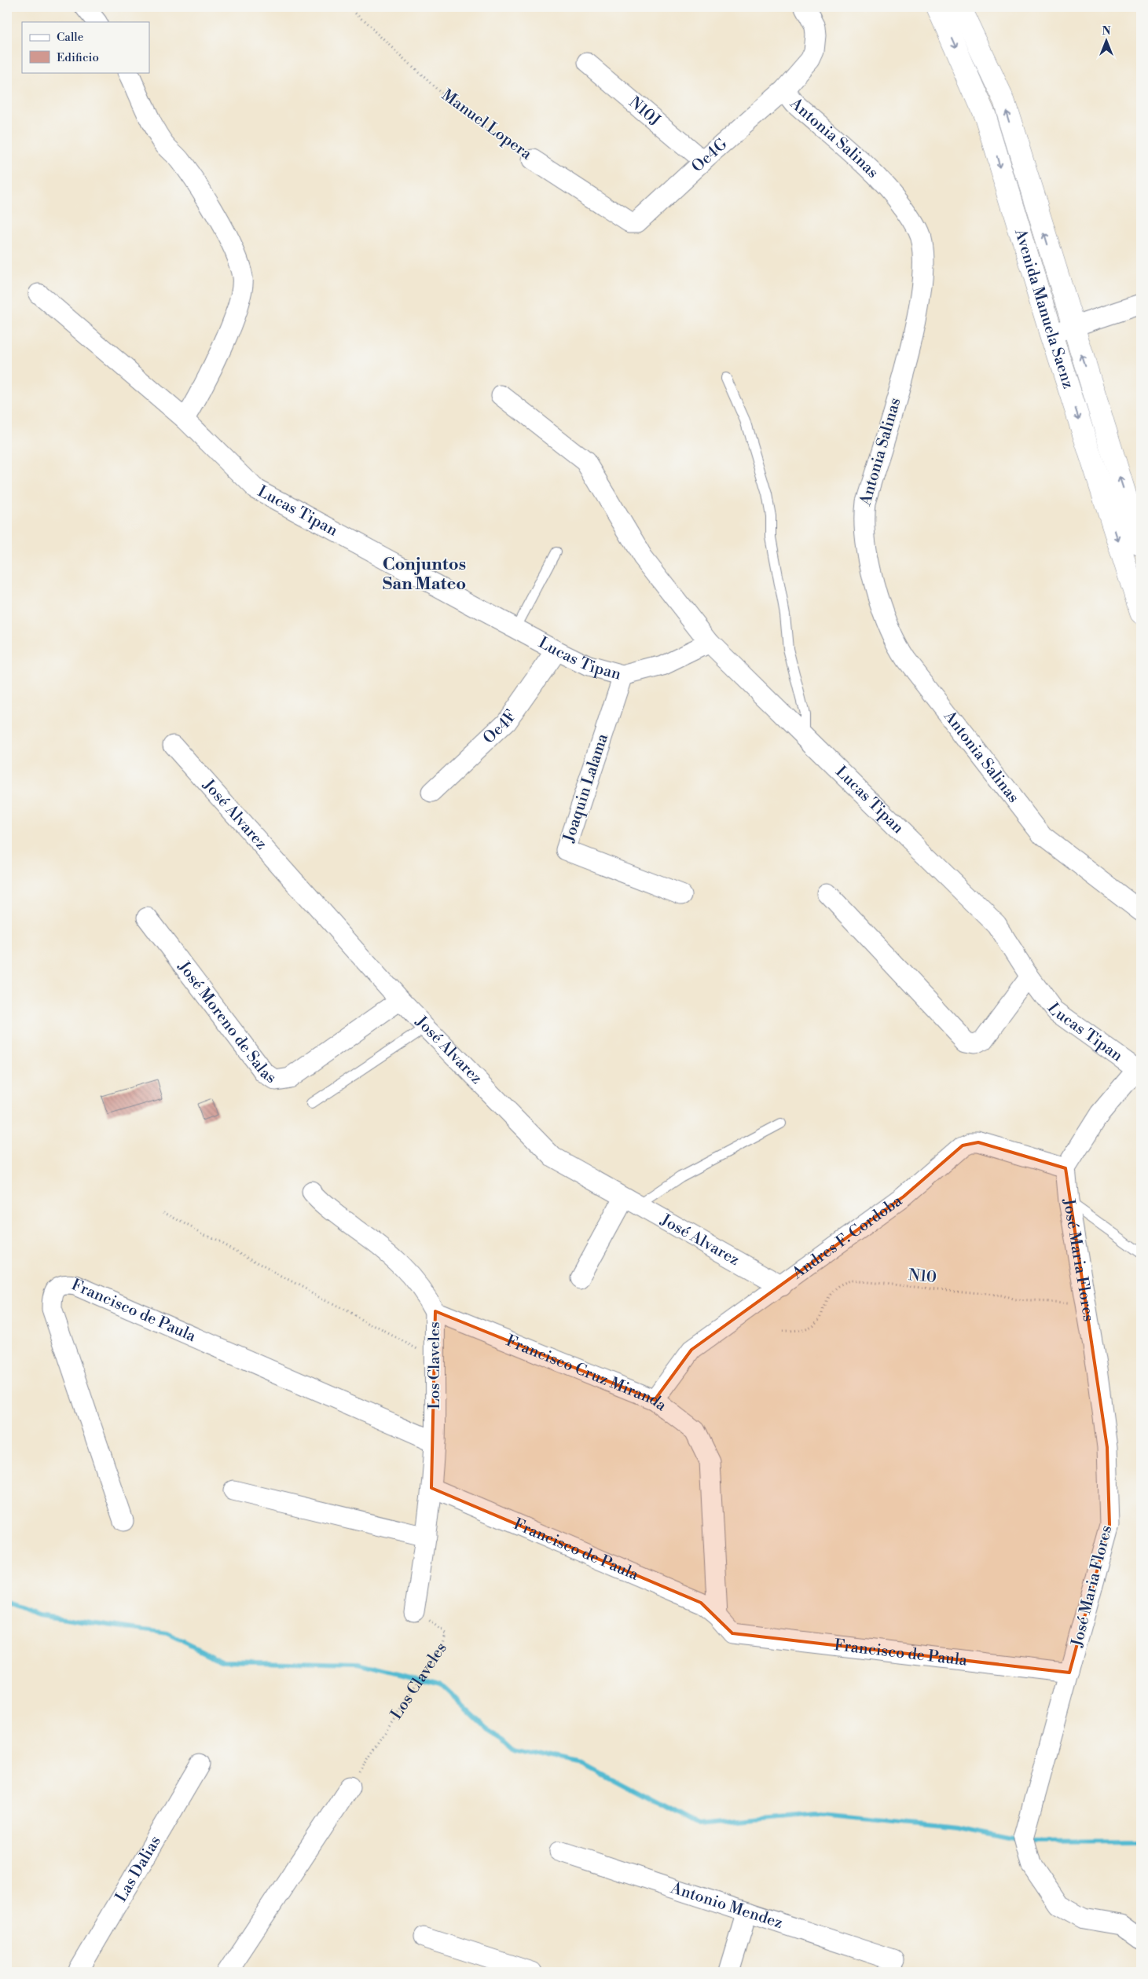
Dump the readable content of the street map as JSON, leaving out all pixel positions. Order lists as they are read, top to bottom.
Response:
{
  "streets": {
    "street": [
      "N10J",
      "Manuel Lopera",
      "Antonia Salinas",
      "Oe4G",
      "Avenida Manuela Saenz",
      "Lucas Tipan",
      "Oe4F",
      "Joaquin Lalama",
      "José Alvarez",
      "José Moreno de Salas",
      "Andres F. Cordoba",
      "José Maria Flores",
      "Francisco de Paula",
      "Los Claveles",
      "Francisco Cruz Miranda",
      "Las Dalias",
      "Antonio Mendez"
    ],
    "path": ["N10"]
  },
  "crossings": [
    ["N10J", "Oe4G"],
    ["Manuel Lopera", "Oe4G"],
    ["Antonia Salinas", "Oe4G"],
    ["Lucas Tipan", "Oe4F"],
    ["Lucas Tipan", "Joaquin Lalama"],
    ["José Alvarez", "José Moreno de Salas"],
    ["José Alvarez", "Andres F. Cordoba"],
    ["Andres F. Cordoba", "José Maria Flores"],
    ["Andres F. Cordoba", "Francisco Cruz Miranda"],
    ["José Maria Flores", "N10"],
    ["José Maria Flores", "Francisco de Paula"],
    ["Francisco de Paula", "Los Claveles"],
    ["Francisco de Paula", "Francisco Cruz Miranda"],
    ["Los Claveles", "Francisco Cruz Miranda"]
  ],
  "districts": ["Conjuntos San Mateo"],
  "legend": ["Calle", "Edificio"],
  "north": "top"
}
